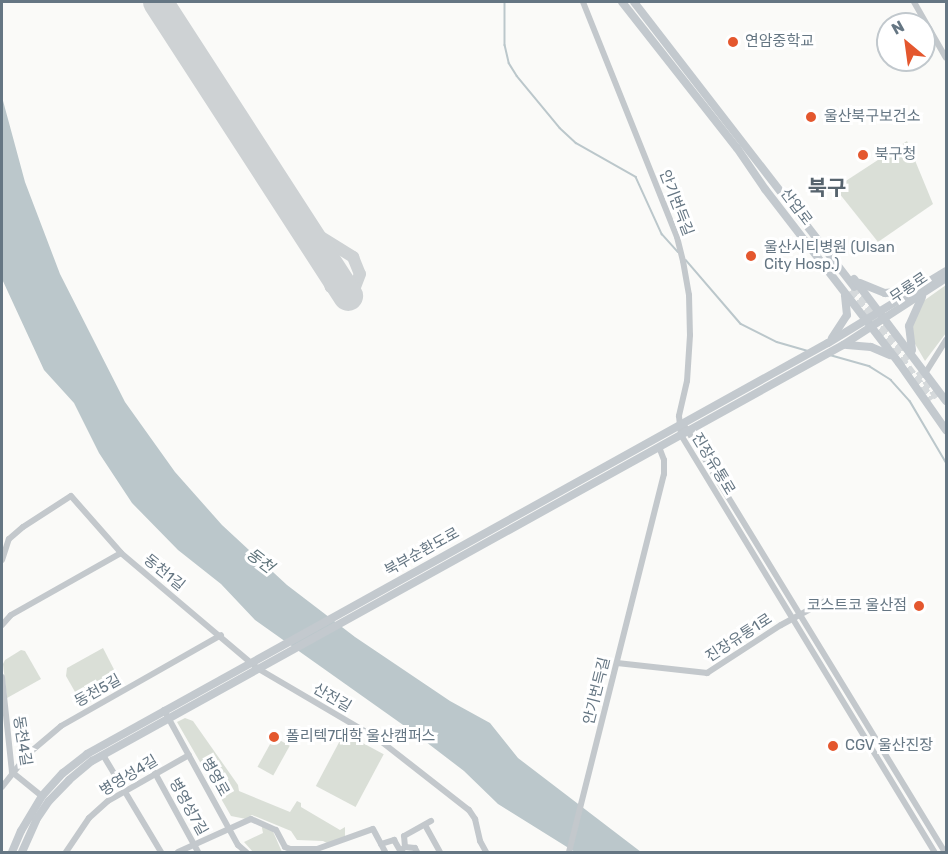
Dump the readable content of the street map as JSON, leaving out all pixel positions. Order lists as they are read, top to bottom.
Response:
{
  "streets": {
    "main road": ["산업로", "무룡로", "북부순환도로"],
    "street": [
      "안기번득길",
      "진장유통로",
      "동천1길",
      "진장유통1로",
      "동천5길",
      "산전길",
      "동천4길",
      "병영성4길",
      "병영로",
      "병영성7길"
    ]
  },
  "crossings": [
    ["안기번득길", "진장유통로"],
    ["안기번득길", "북부순환도로"],
    ["안기번득길", "진장유통1로"],
    ["산업로", "무룡로"],
    ["산업로", "북부순환도로"],
    ["무룡로", "북부순환도로"],
    ["진장유통로", "북부순환도로"],
    ["진장유통로", "진장유통1로"],
    ["북부순환도로", "동천1길"],
    ["북부순환도로", "산전길"],
    ["북부순환도로", "동천4길"],
    ["북부순환도로", "병영로"],
    ["동천1길", "동천5길"],
    ["동천1길", "산전길"],
    ["동천5길", "동천4길"],
    ["병영성4길", "병영로"],
    ["병영성4길", "병영성7길"]
  ],
  "districts": ["북구"],
  "water": ["동천"],
  "places": [
    "연암중학교",
    "울산북구보건소",
    "북구청",
    "울산시티병원 (Ulsan City Hosp.)",
    "코스트코 울산점",
    "폴리텍7대학 울산캠퍼스",
    "CGV 울산진장"
  ],
  "north": "top left"
}
